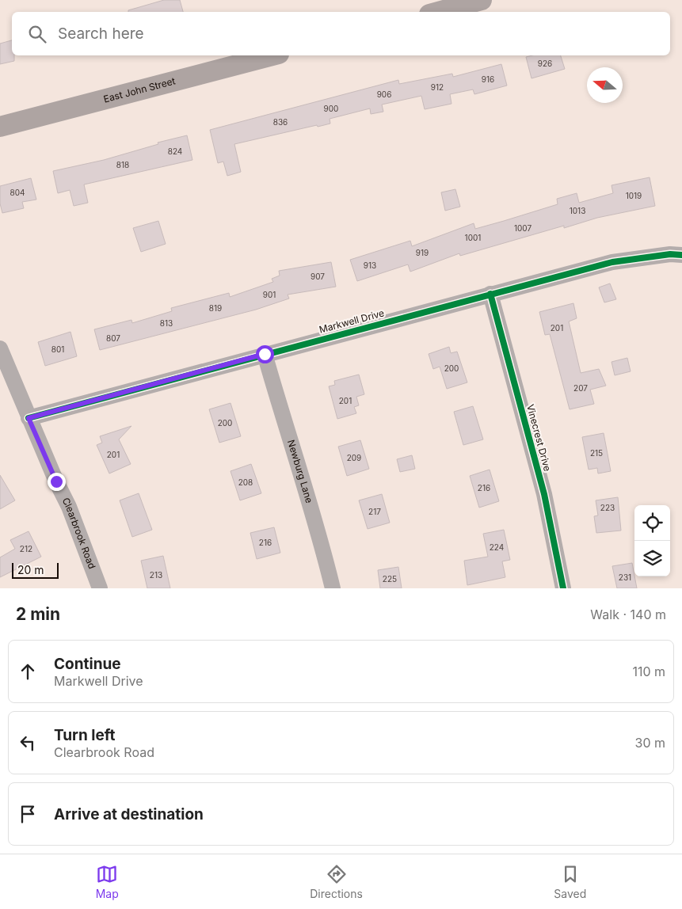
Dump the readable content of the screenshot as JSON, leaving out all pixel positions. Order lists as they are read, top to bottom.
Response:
{
  "streets": {
    "main road": ["East John Street"],
    "street": [
      "Markwell Drive",
      "Vinecrest Drive",
      "Newburg Lane",
      "Clearbrook Road"
    ]
  },
  "crossings": [
    ["Markwell Drive", "Vinecrest Drive"],
    ["Markwell Drive", "Newburg Lane"],
    ["Markwell Drive", "Clearbrook Road"]
  ],
  "house_numbers": [
    "926",
    "916",
    "912",
    "906",
    "900",
    "836",
    "824",
    "818",
    "804",
    "1019",
    "1013",
    "1007",
    "1001",
    "919",
    "913",
    "907",
    "901",
    "819",
    "813",
    "201",
    "807",
    "801",
    "200",
    "207",
    "201",
    "200",
    "215",
    "201",
    "209",
    "208",
    "216",
    "223",
    "217",
    "216",
    "224",
    "212",
    "213",
    "231",
    "225"
  ],
  "scale_bar": "20 m",
  "north": "left",
  "page": {
    "search": "Search here",
    "scale": "20 m",
    "heading": ["2 min", "Walk · 140 m"],
    "list": [
      ["Continue", "Markwell Drive", "110 m"],
      ["Turn left", "Clearbrook Road", "30 m"],
      "Arrive at destination"
    ],
    "nav": ["Map", "Directions", "Saved"]
  }
}
